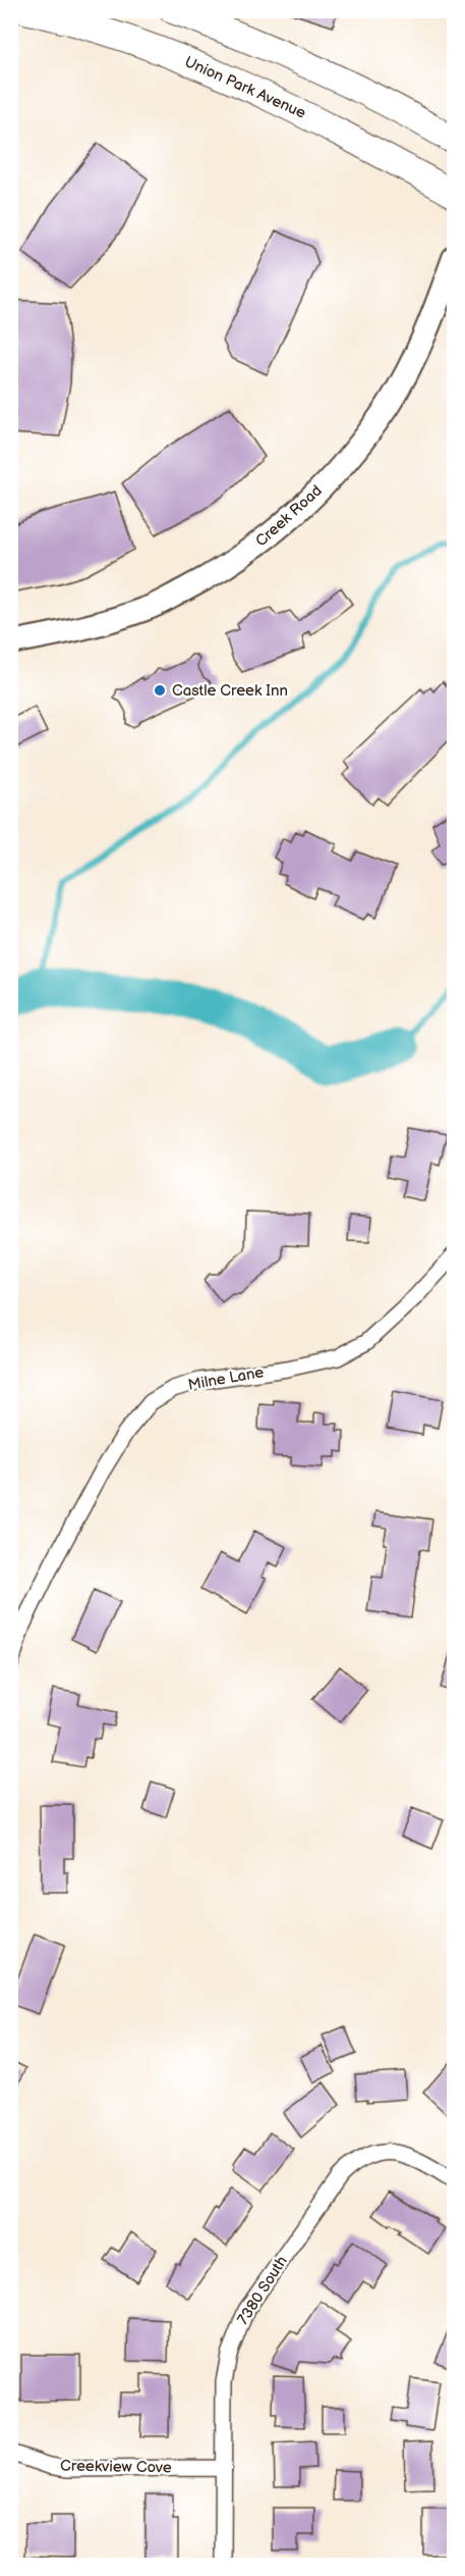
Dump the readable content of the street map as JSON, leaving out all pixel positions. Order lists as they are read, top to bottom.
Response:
{
  "streets": {
    "main road": ["Union Park Avenue"],
    "street": [
      "Creek Road",
      "Milne Lane",
      "7380 South",
      "Creekview Cove"
    ]
  },
  "crossings": [
    ["7380 South", "Creekview Cove"]
  ],
  "places": ["Castle Creek Inn"]
}
